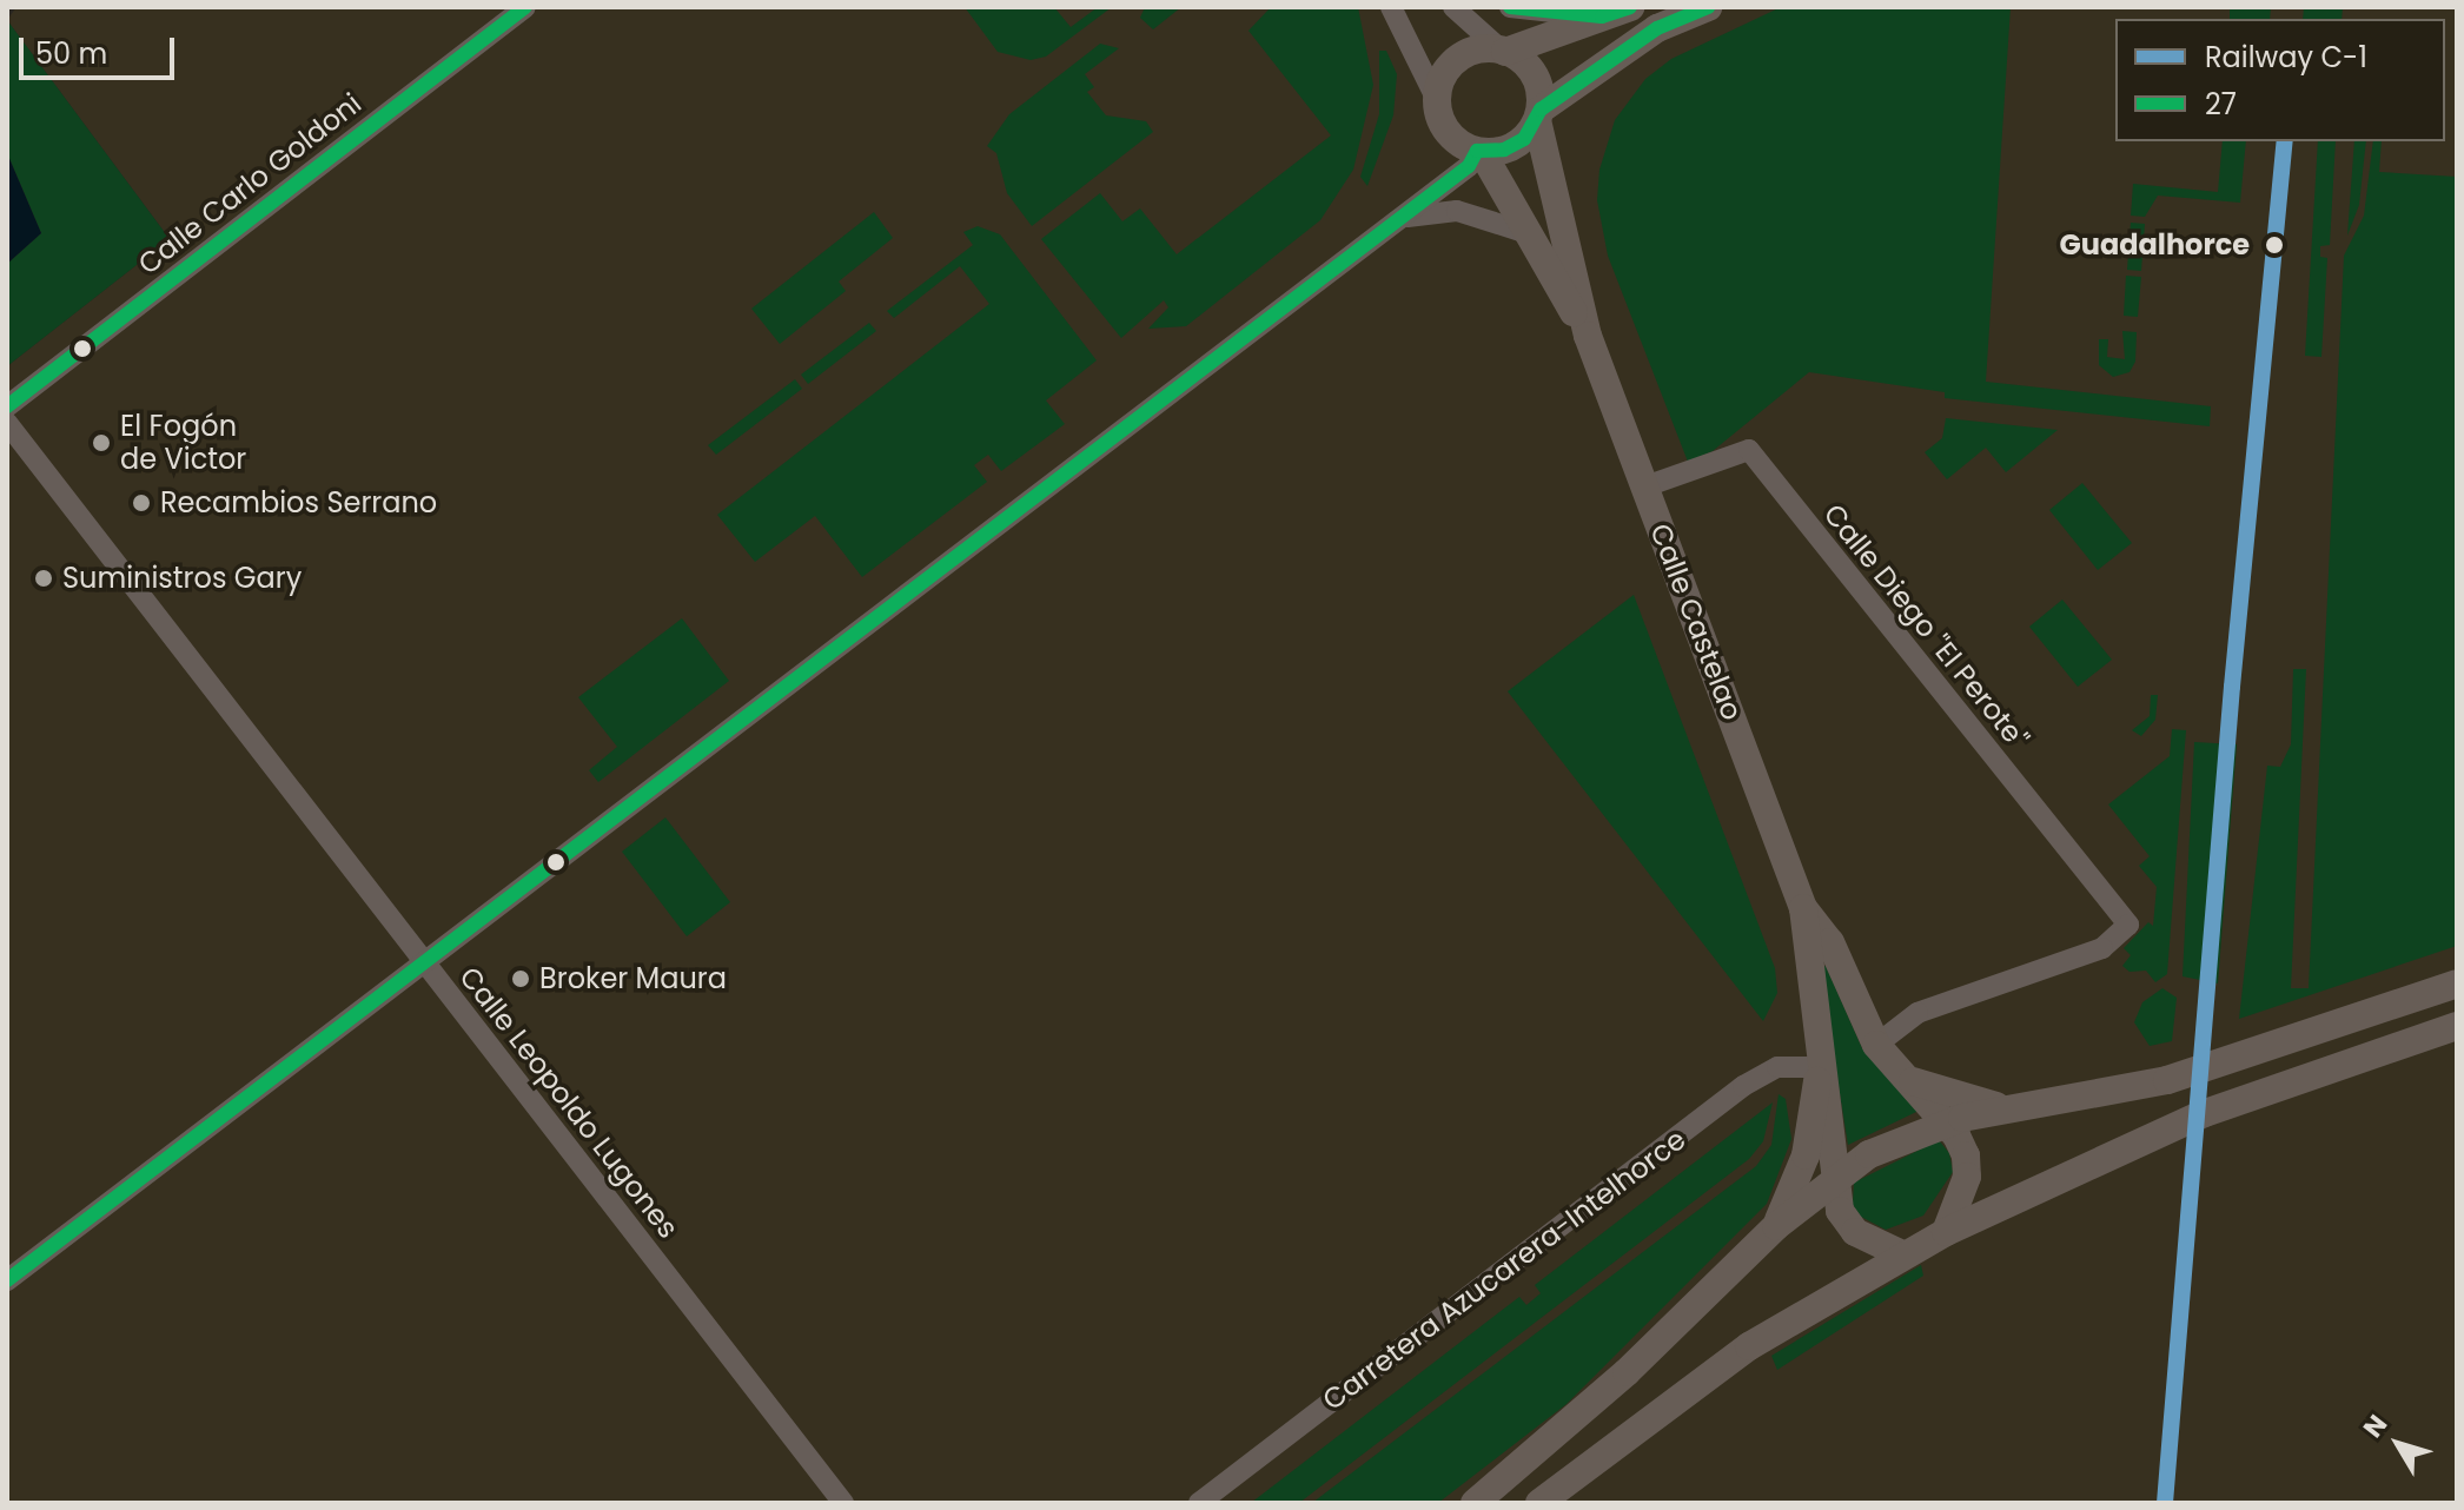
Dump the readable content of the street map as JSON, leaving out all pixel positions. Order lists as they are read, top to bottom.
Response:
{
  "streets": {
    "main road": ["Calle Castelao"],
    "street": [
      "Calle Carlo Goldoni",
      "Calle Diego \"El Perote\"",
      "Calle Leopoldo Lugones",
      "Carretera Azucarera-Intelhorce"
    ]
  },
  "crossings": [
    ["Calle Castelao", "Calle Diego \"El Perote\""],
    ["Calle Castelao", "Carretera Azucarera-Intelhorce"]
  ],
  "places": [
    "Guadalhorce",
    "El Fogón de Victor",
    "Recambios Serrano",
    "Suministros Gary",
    "Broker Maura"
  ],
  "lines": ["transit line 27", "rail line C-1"],
  "legend": ["Railway C-1", "27"],
  "scale_bar": "50 m",
  "north": "top left"
}
